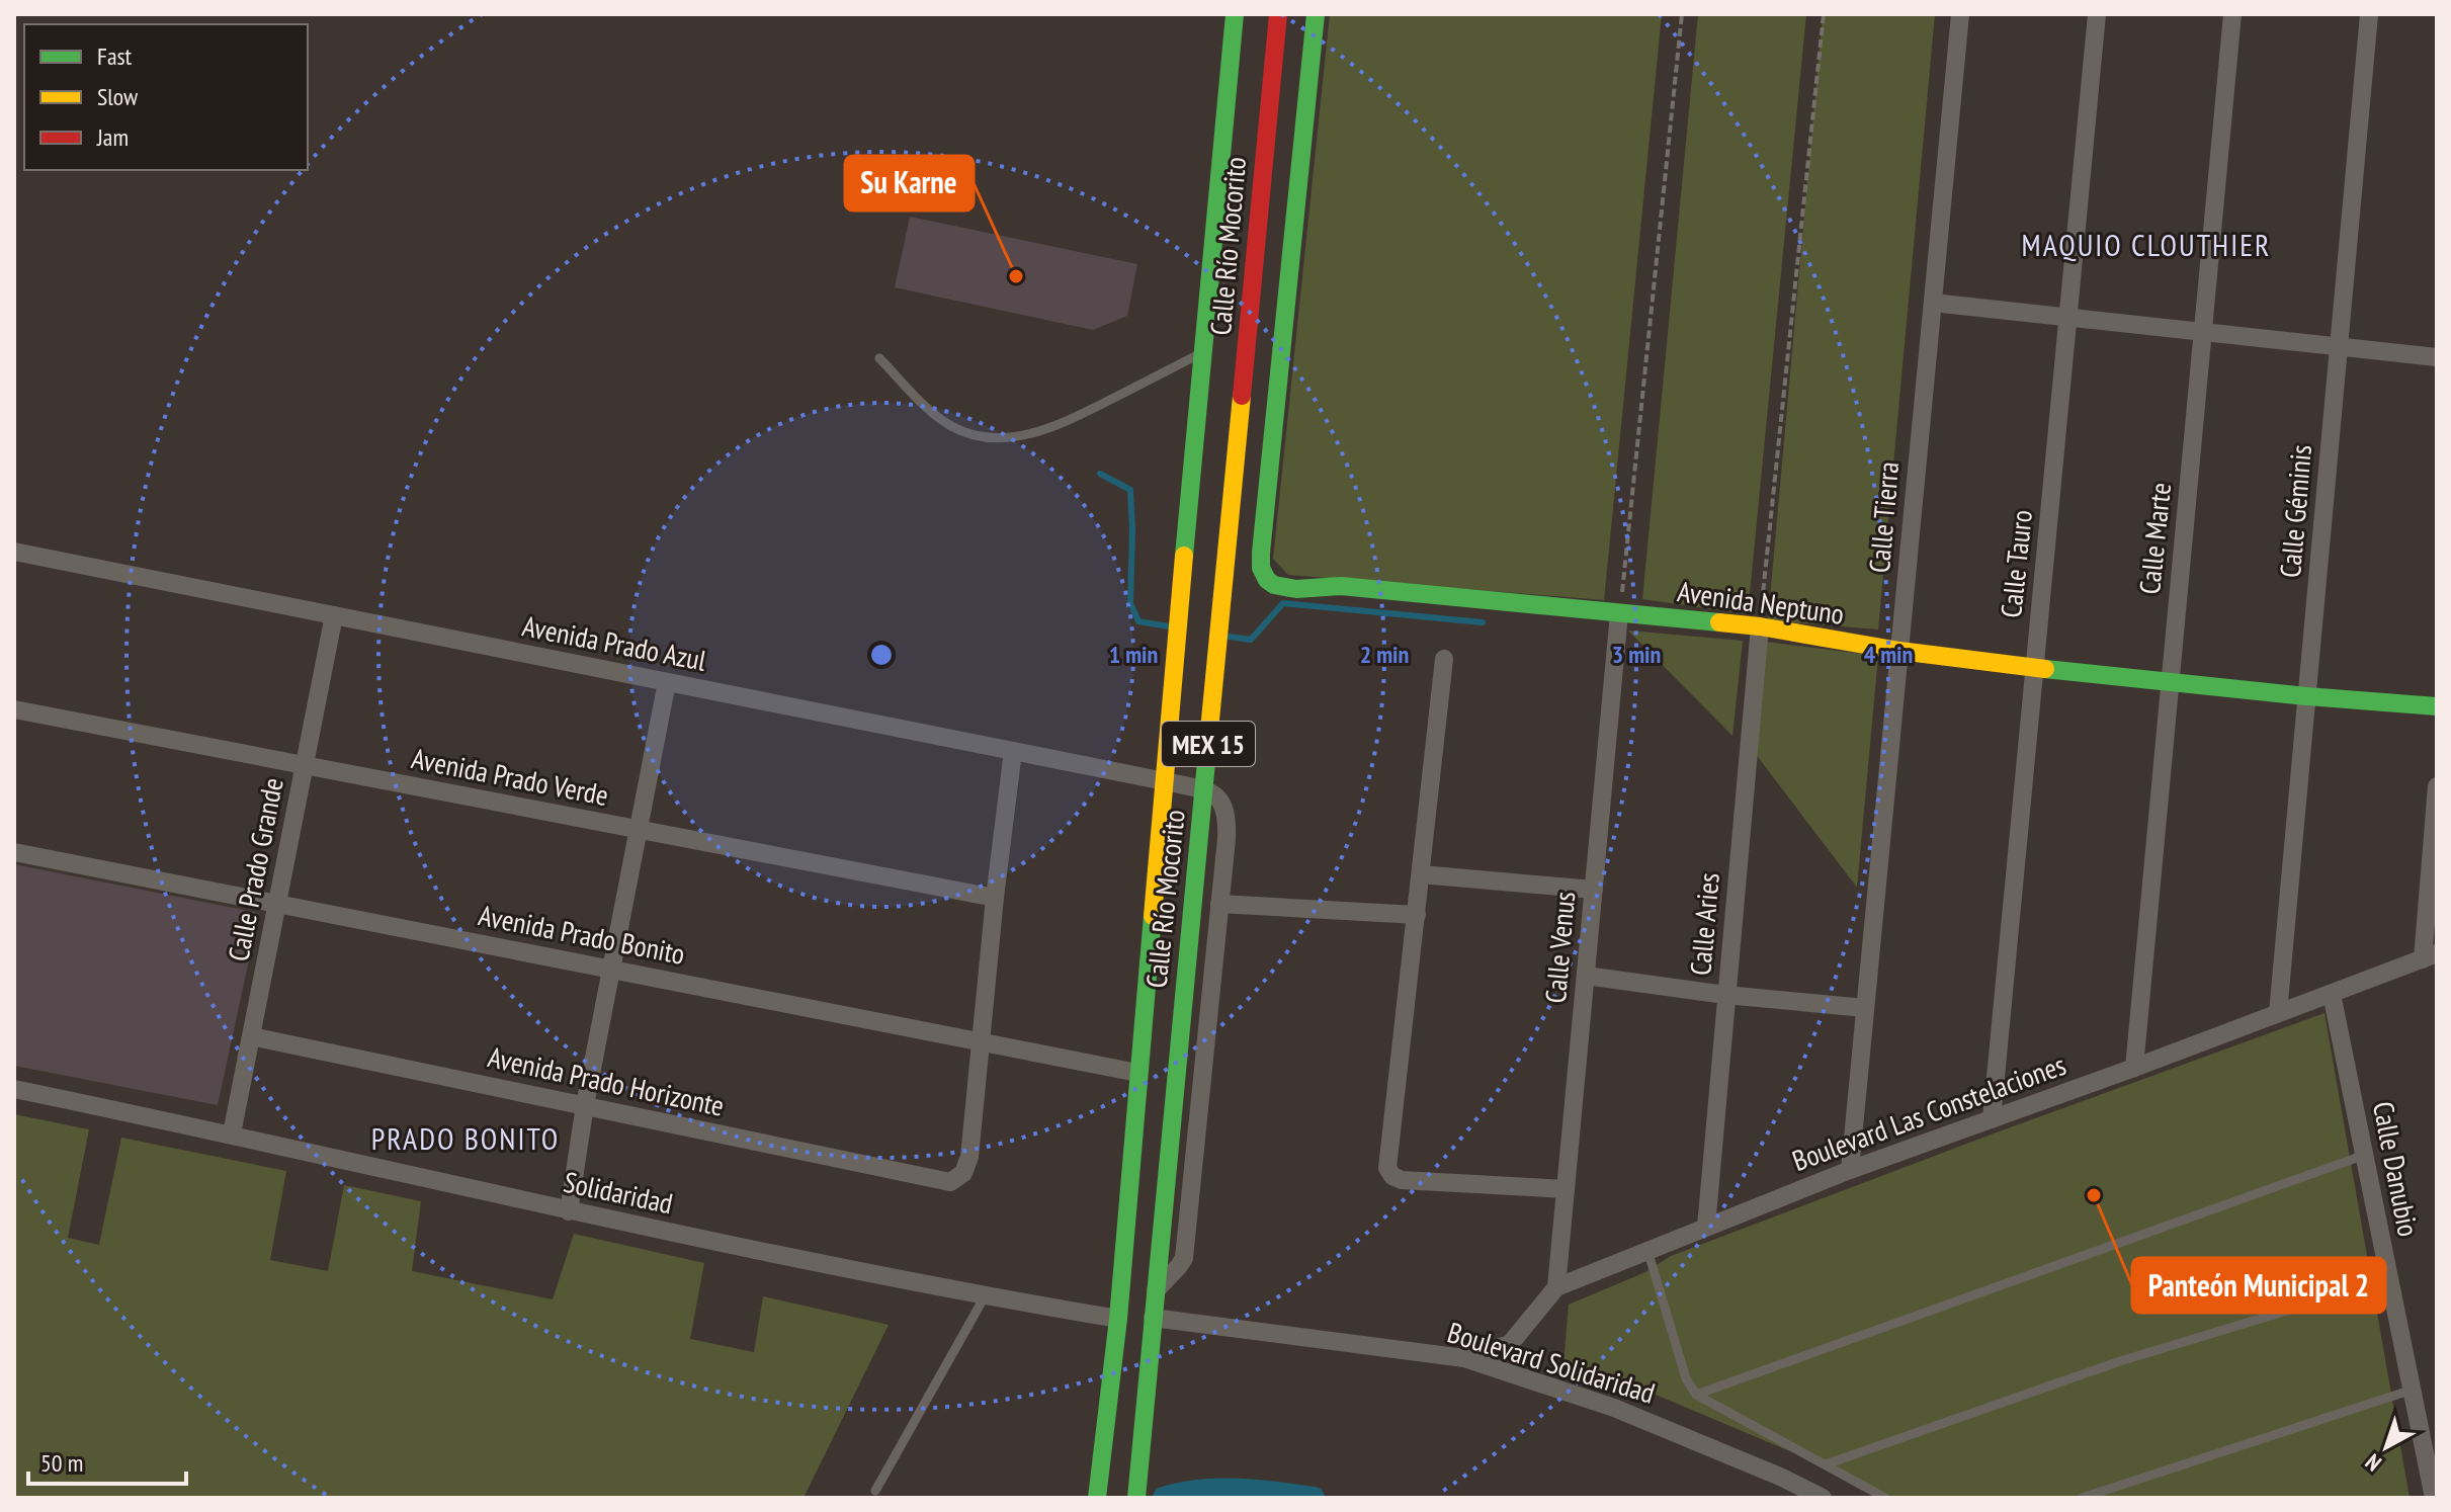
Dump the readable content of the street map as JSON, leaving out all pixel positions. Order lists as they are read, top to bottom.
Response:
{
  "streets": {
    "main road": ["Calle Río Mocorito", "Avenida Neptuno", "MEX 15"],
    "street": [
      "Calle Géminis",
      "Calle Tierra",
      "Calle Marte",
      "Calle Tauro",
      "Avenida Prado Azul",
      "Avenida Prado Verde",
      "Calle Prado Grande",
      "Calle Aries",
      "Avenida Prado Bonito",
      "Calle Venus",
      "Avenida Prado Horizonte",
      "Boulevard Las Constelaciones",
      "Calle Danubio",
      "Solidaridad",
      "Boulevard Solidaridad"
    ]
  },
  "crossings": [
    ["Calle Río Mocorito", "Avenida Prado Azul"],
    ["Calle Río Mocorito", "Avenida Prado Bonito"],
    ["Calle Río Mocorito", "Solidaridad"],
    ["Calle Río Mocorito", "Boulevard Solidaridad"],
    ["Calle Géminis", "Avenida Neptuno"],
    ["Calle Géminis", "Boulevard Las Constelaciones"],
    ["Calle Tierra", "Avenida Neptuno"],
    ["Calle Tierra", "Boulevard Las Constelaciones"],
    ["Calle Marte", "Avenida Neptuno"],
    ["Calle Marte", "Boulevard Las Constelaciones"],
    ["Calle Tauro", "Avenida Neptuno"],
    ["Calle Tauro", "Boulevard Las Constelaciones"],
    ["Avenida Neptuno", "Calle Aries"],
    ["Avenida Neptuno", "Calle Venus"],
    ["Avenida Prado Azul", "Calle Prado Grande"],
    ["Avenida Prado Verde", "Calle Prado Grande"],
    ["Calle Prado Grande", "Avenida Prado Bonito"],
    ["Calle Prado Grande", "Avenida Prado Horizonte"],
    ["Calle Prado Grande", "Solidaridad"],
    ["Calle Aries", "Boulevard Las Constelaciones"],
    ["Avenida Prado Bonito", "Avenida Prado Horizonte"],
    ["Calle Venus", "Boulevard Las Constelaciones"],
    ["Boulevard Las Constelaciones", "Calle Danubio"],
    ["Boulevard Las Constelaciones", "Boulevard Solidaridad"]
  ],
  "districts": ["MAQUIO CLOUTHIER", "PRADO BONITO"],
  "places": ["Su Karne", "Panteón Municipal 2"],
  "legend": ["Fast", "Slow", "Jam"],
  "scale_bar": "50 m",
  "north": "bottom left",
  "rings": [
    "1 min",
    "2 min",
    "3 min",
    "4 min"
  ]
}
